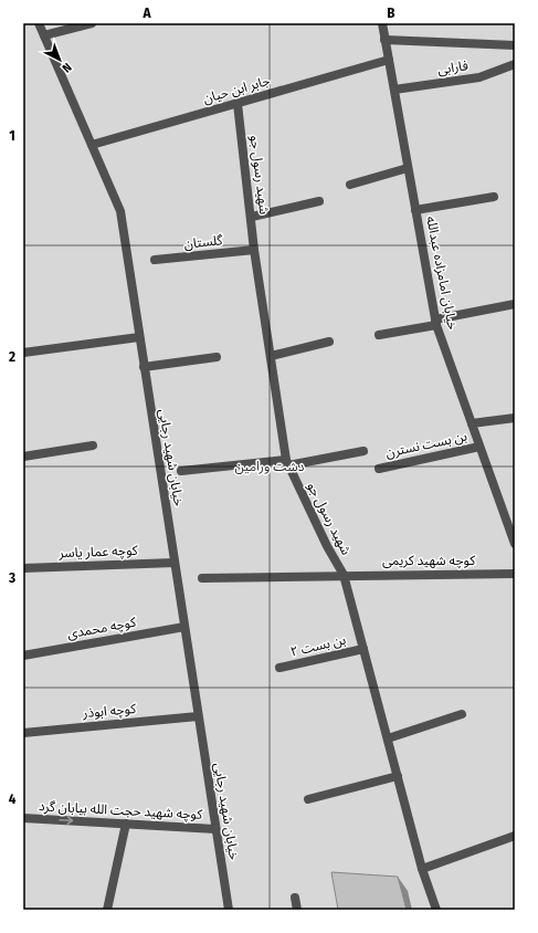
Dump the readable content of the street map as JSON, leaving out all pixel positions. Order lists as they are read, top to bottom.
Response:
{
  "streets": {
    "street": [
      "فارابی",
      "جابر ابن حیان",
      "شهید رسول جو",
      "گلستان",
      "خیابان امامزاده عبدالله",
      "بن بست نسترن",
      "خیابان شهید رجایی",
      "کوچه عمار یاسر",
      "کوچه شهید کریمی",
      "کوچه محمدی",
      "بن بست ۲",
      "کوچه ابوذر",
      "کوچه شهید حجت الله بیابان گرد"
    ]
  },
  "crossings": [
    ["فارابی", "خیابان امامزاده عبدالله"],
    ["جابر ابن حیان", "شهید رسول جو"],
    ["جابر ابن حیان", "خیابان امامزاده عبدالله"],
    ["جابر ابن حیان", "خیابان شهید رجایی"],
    ["شهید رسول جو", "گلستان"],
    ["شهید رسول جو", "کوچه شهید کریمی"],
    ["شهید رسول جو", "بن بست ۲"],
    ["خیابان امامزاده عبدالله", "بن بست نسترن"],
    ["خیابان شهید رجایی", "کوچه عمار یاسر"],
    ["خیابان شهید رجایی", "کوچه محمدی"],
    ["خیابان شهید رجایی", "کوچه ابوذر"],
    ["خیابان شهید رجایی", "کوچه شهید حجت الله بیابان گرد"]
  ],
  "one_way": ["کوچه شهید حجت الله بیابان گرد"],
  "parks": ["دشت ورامین"],
  "north": "bottom right",
  "grid": {
    "columns": ["A", "B"],
    "rows": [
      "1",
      "2",
      "3",
      "4"
    ]
  }
}
